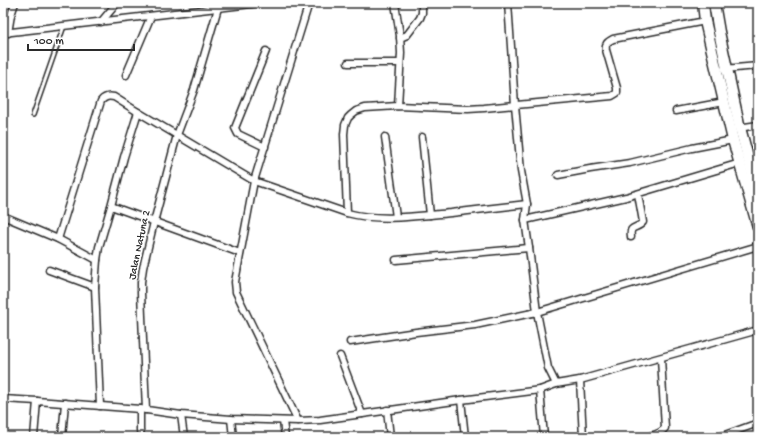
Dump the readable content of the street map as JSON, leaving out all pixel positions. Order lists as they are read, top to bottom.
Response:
{
  "streets": {
    "street": ["Jalan Natuna 2"]
  },
  "scale_bar": "100 m"
}
